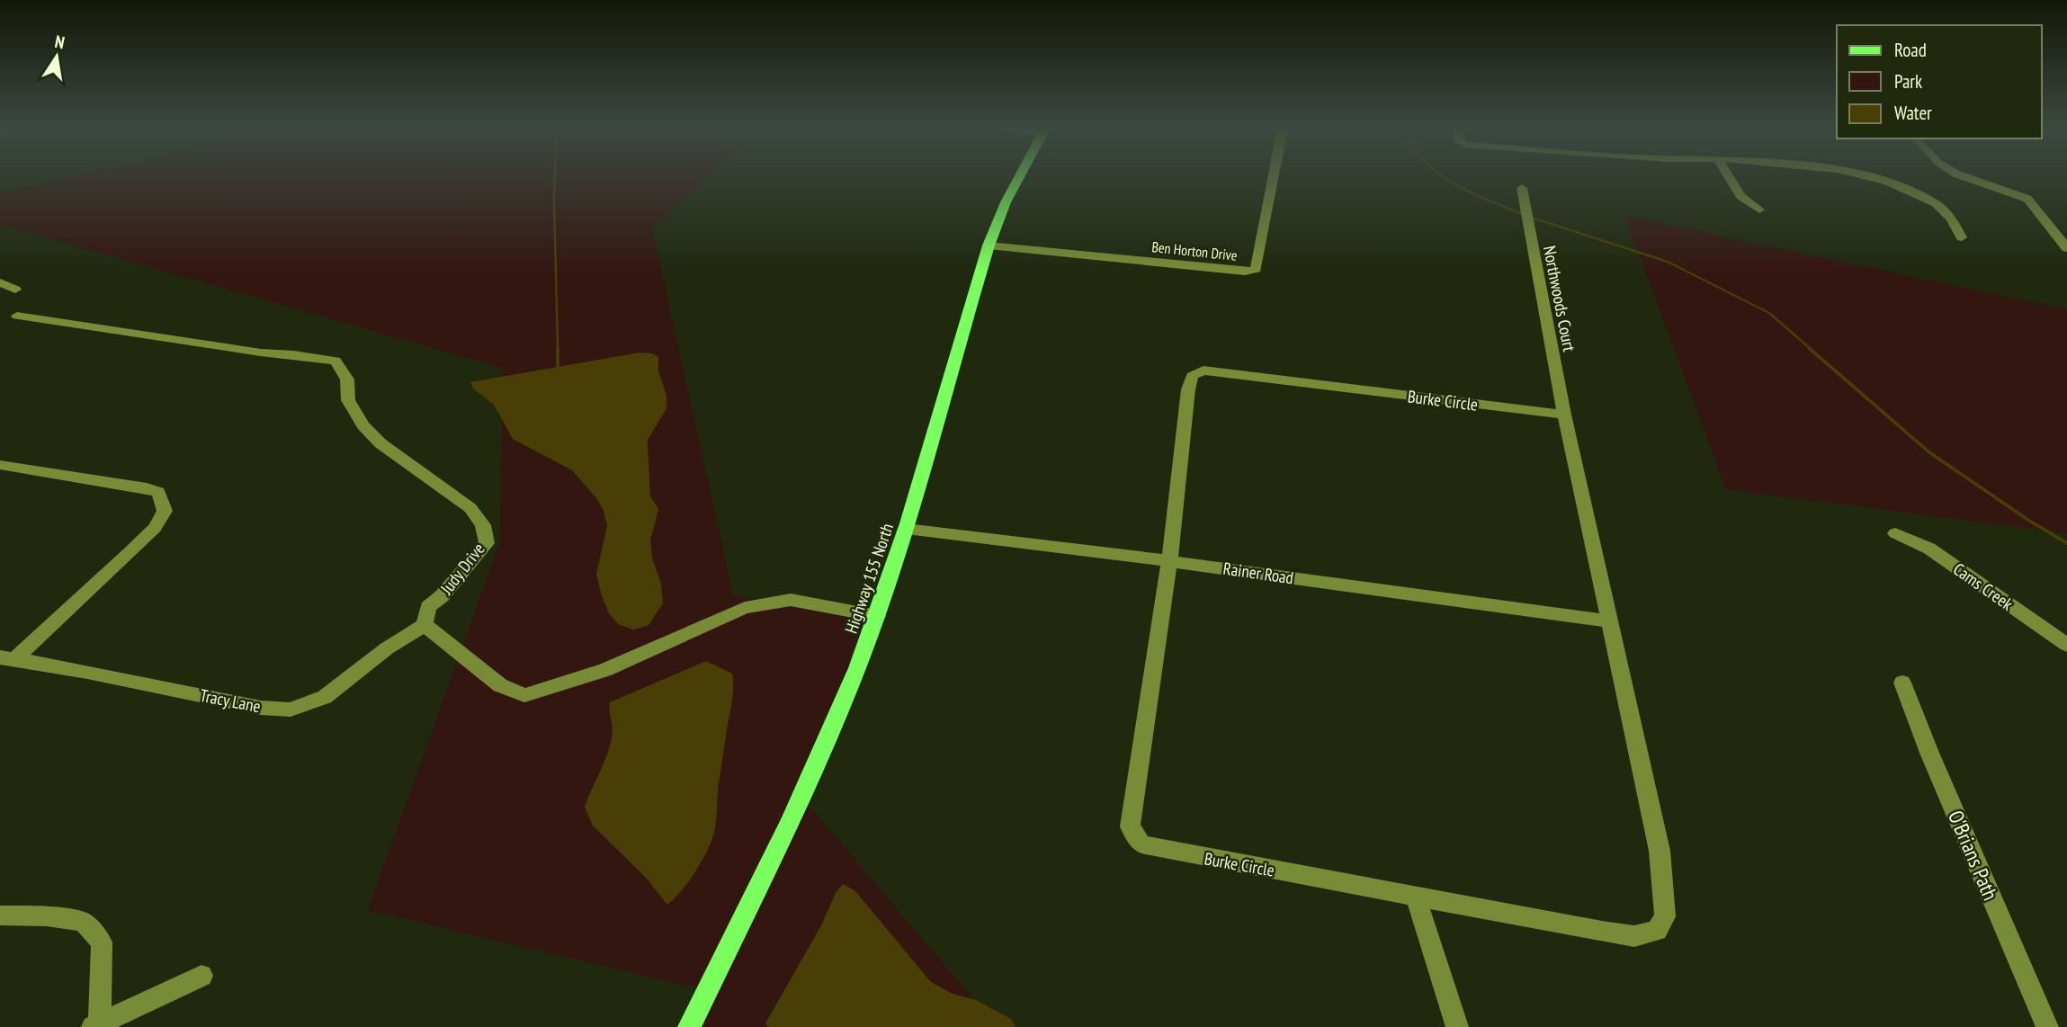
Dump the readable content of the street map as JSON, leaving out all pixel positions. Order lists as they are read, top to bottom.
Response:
{
  "streets": {
    "main road": ["Highway 155 North"],
    "street": [
      "Ben Horton Drive",
      "Northwoods Court",
      "Burke Circle",
      "Judy Drive",
      "Rainer Road",
      "Cams Creek",
      "Tracy Lane",
      "O'Brians Path"
    ]
  },
  "crossings": [
    ["Ben Horton Drive", "Highway 155 North"],
    ["Northwoods Court", "Burke Circle"],
    ["Burke Circle", "Rainer Road"],
    ["Judy Drive", "Tracy Lane"],
    ["Rainer Road", "Highway 155 North"]
  ],
  "legend": ["Road", "Park", "Water"],
  "north": "top"
}
